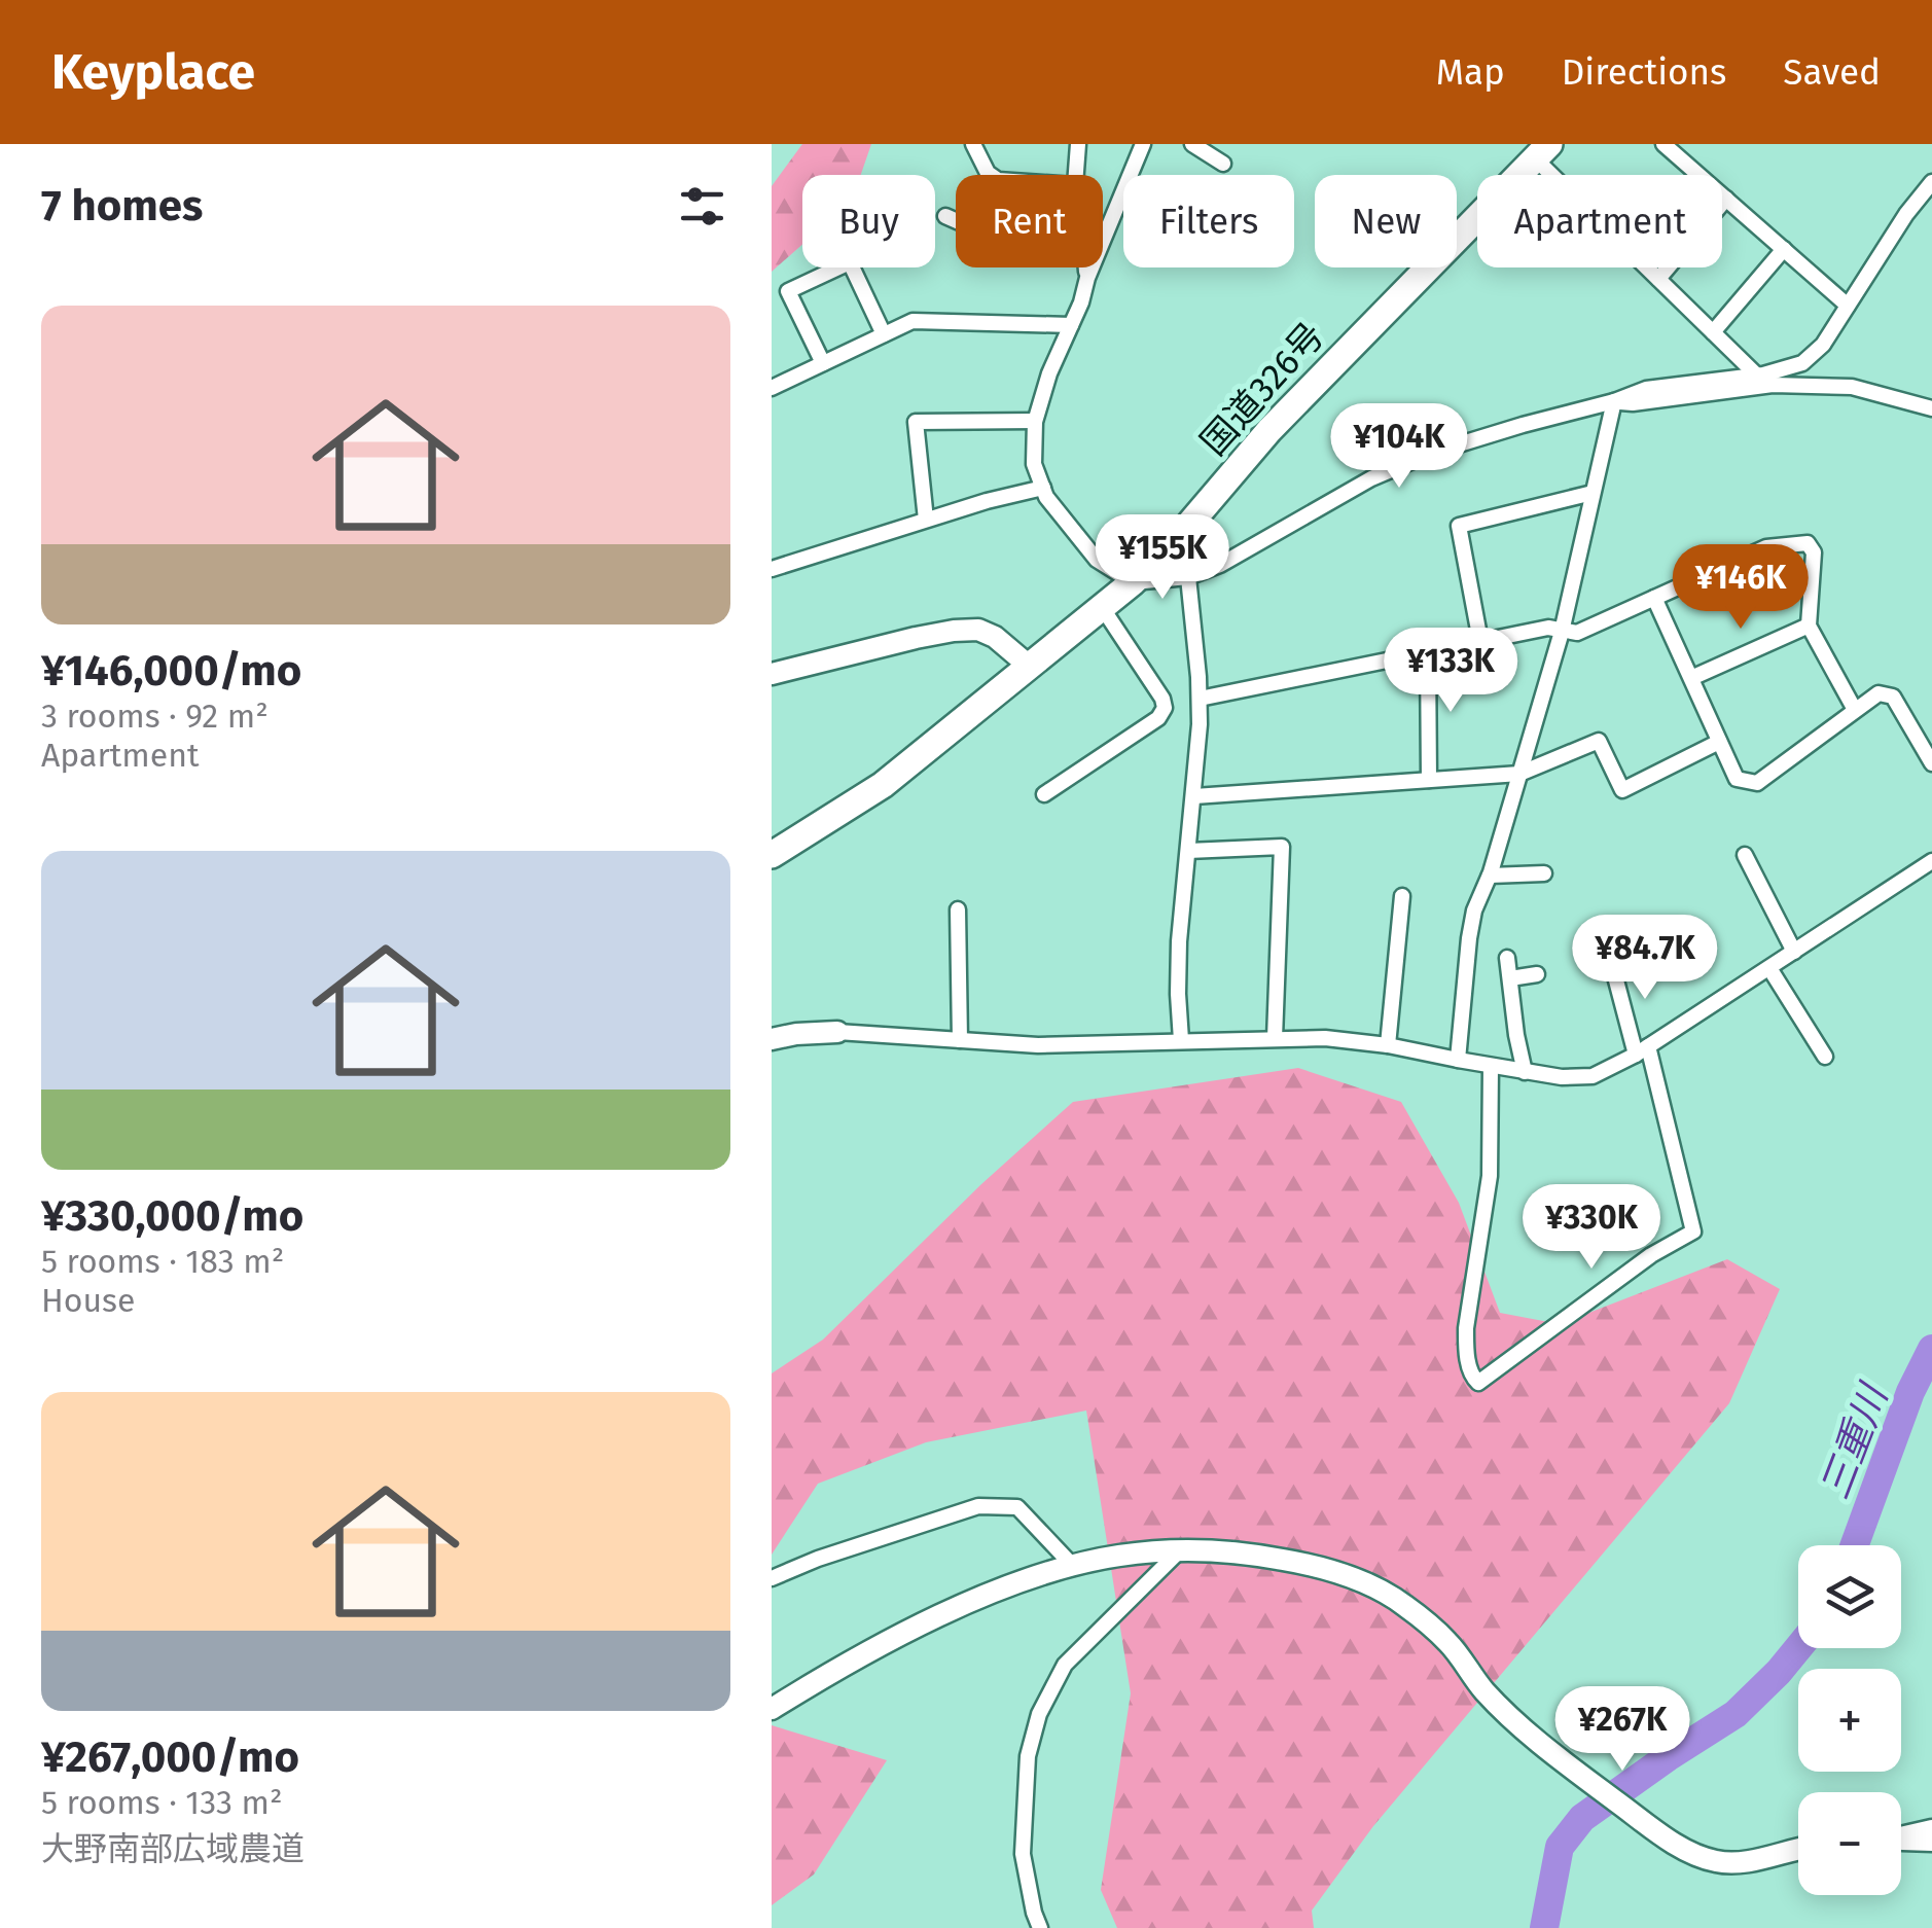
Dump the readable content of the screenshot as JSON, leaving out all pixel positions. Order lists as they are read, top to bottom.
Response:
{
  "streets": {
    "highway": ["国道326号"]
  },
  "water": ["三重川"],
  "page": {
    "header": "Keyplace",
    "nav": ["Map", "Directions", "Saved"],
    "heading": "7 homes",
    "chip": [
      "Buy",
      "Rent",
      "Filters",
      "New",
      "Apartment"
    ],
    "list": [
      {
        "name": "¥146,000/mo",
        "note": "3 rooms · 92 m² · Apartment"
      },
      {
        "name": "¥330,000/mo",
        "note": "5 rooms · 183 m² · House"
      },
      {
        "name": "¥267,000/mo",
        "note": "5 rooms · 133 m² · 大野南部広域農道"
      }
    ],
    "price": [
      "¥104K",
      "¥155K",
      "¥146K",
      "¥133K",
      "¥84.7K",
      "¥330K",
      "¥267K"
    ],
    "map_buttons": ["+", "−"]
  }
}
